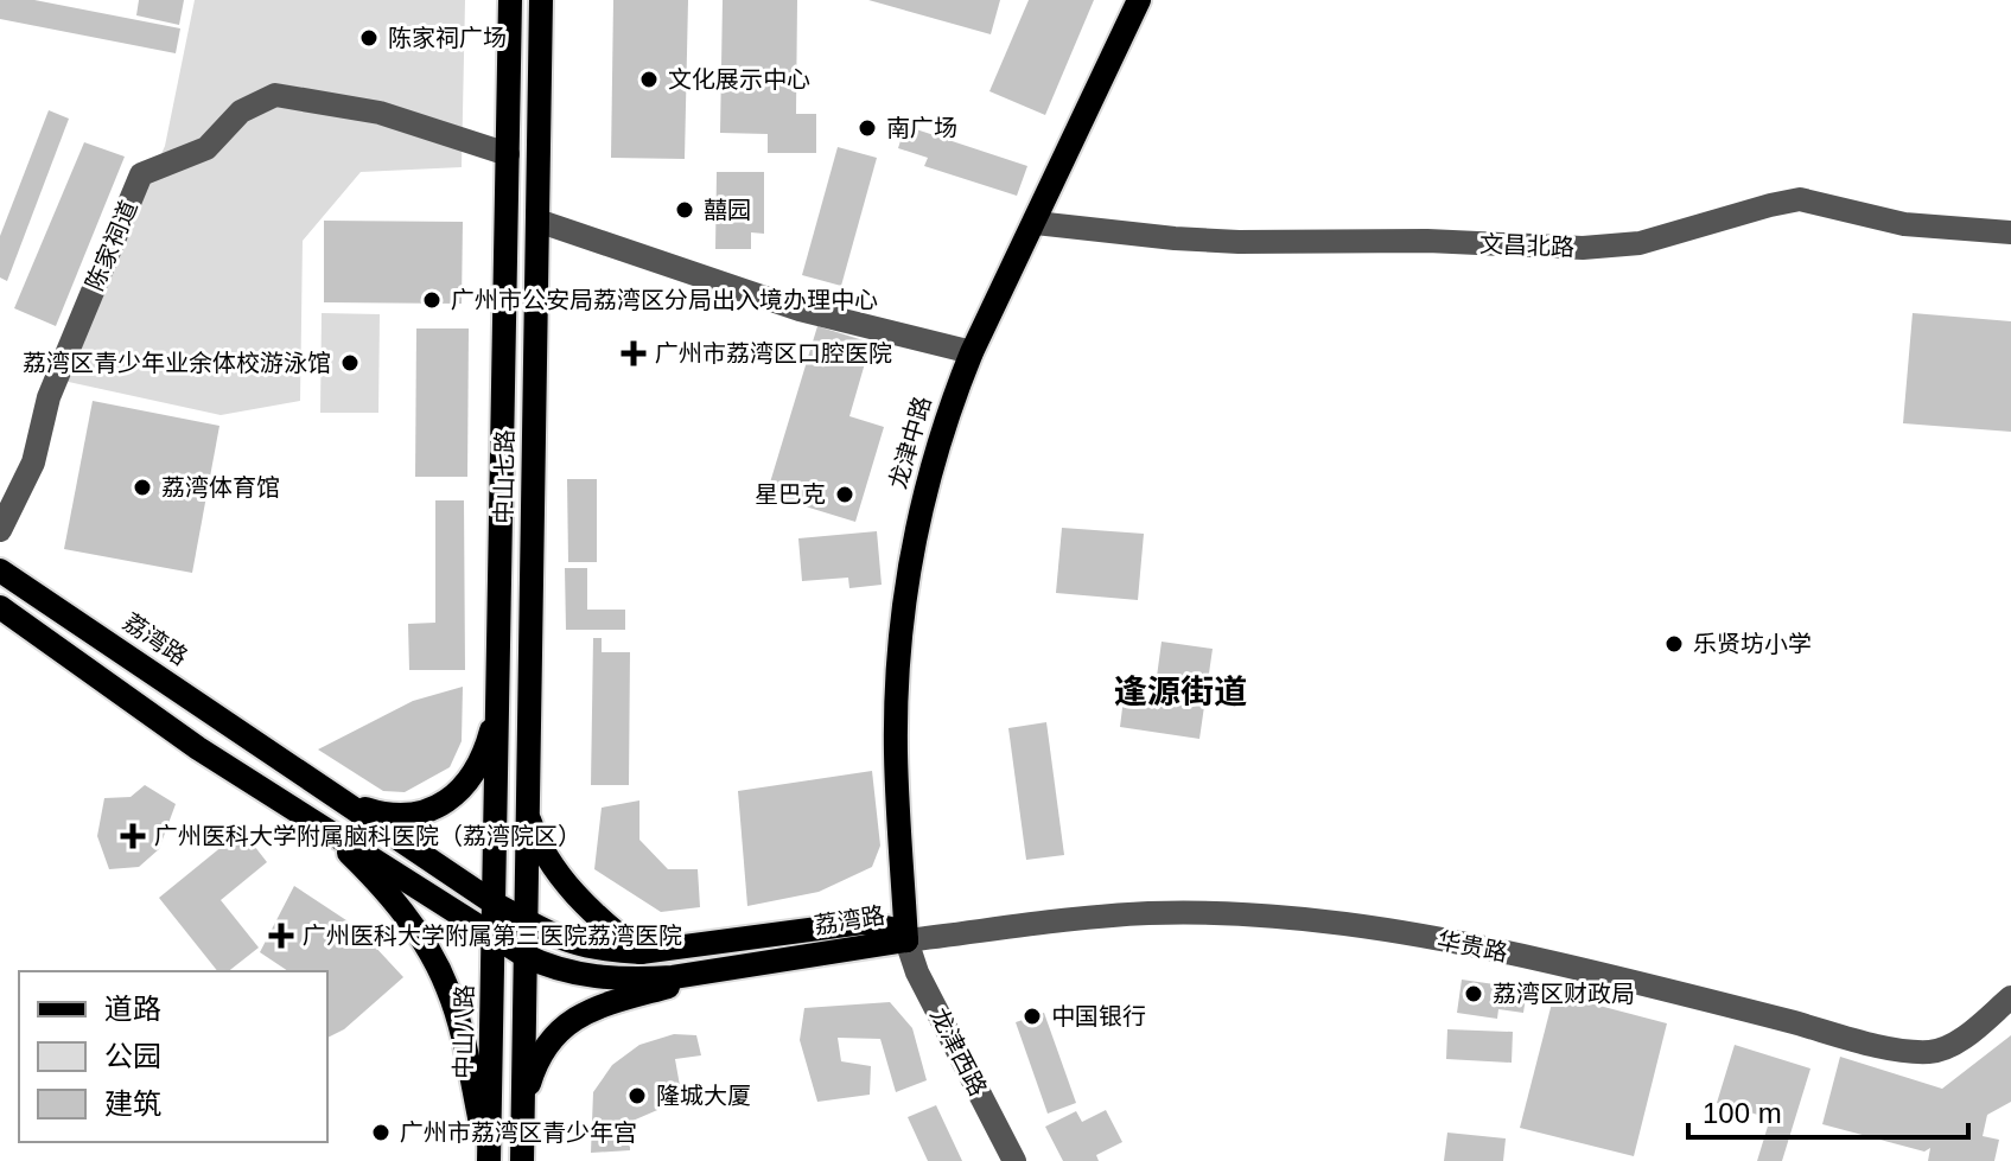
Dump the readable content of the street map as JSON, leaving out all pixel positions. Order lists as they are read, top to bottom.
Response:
{
  "streets": {
    "main road": [
      "龙津中路",
      "中山七路",
      "荔湾路",
      "中山八路"
    ],
    "street": [
      "陈家祠道",
      "文昌北路",
      "华贵路",
      "龙津西路"
    ]
  },
  "crossings": [
    ["陈家祠道", "中山七路"],
    ["文昌北路", "龙津中路"],
    ["龙津中路", "荔湾路"],
    ["龙津中路", "华贵路"],
    ["龙津中路", "龙津西路"],
    ["中山七路", "荔湾路"],
    ["中山七路", "中山八路"],
    ["荔湾路", "华贵路"],
    ["荔湾路", "中山八路"],
    ["荔湾路", "龙津西路"],
    ["华贵路", "龙津西路"]
  ],
  "districts": ["逢源街道"],
  "places": {
    "other": [
      "陈家祠广场",
      "文化展示中心",
      "南广场",
      "囍园",
      "广州市公安局荔湾区分局出入境办理中心",
      "荔湾区青少年业余体校游泳馆",
      "荔湾体育馆",
      "星巴克",
      "乐贤坊小学",
      "荔湾区财政局",
      "中国银行",
      "隆城大厦",
      "广州市荔湾区青少年宫"
    ],
    "health": ["广州市荔湾区口腔医院", "广州医科大学附属脑科医院（荔湾院区）", "广州医科大学附属第三医院荔湾医院"]
  },
  "legend": ["道路", "公园", "建筑"],
  "scale_bar": "100 m"
}
